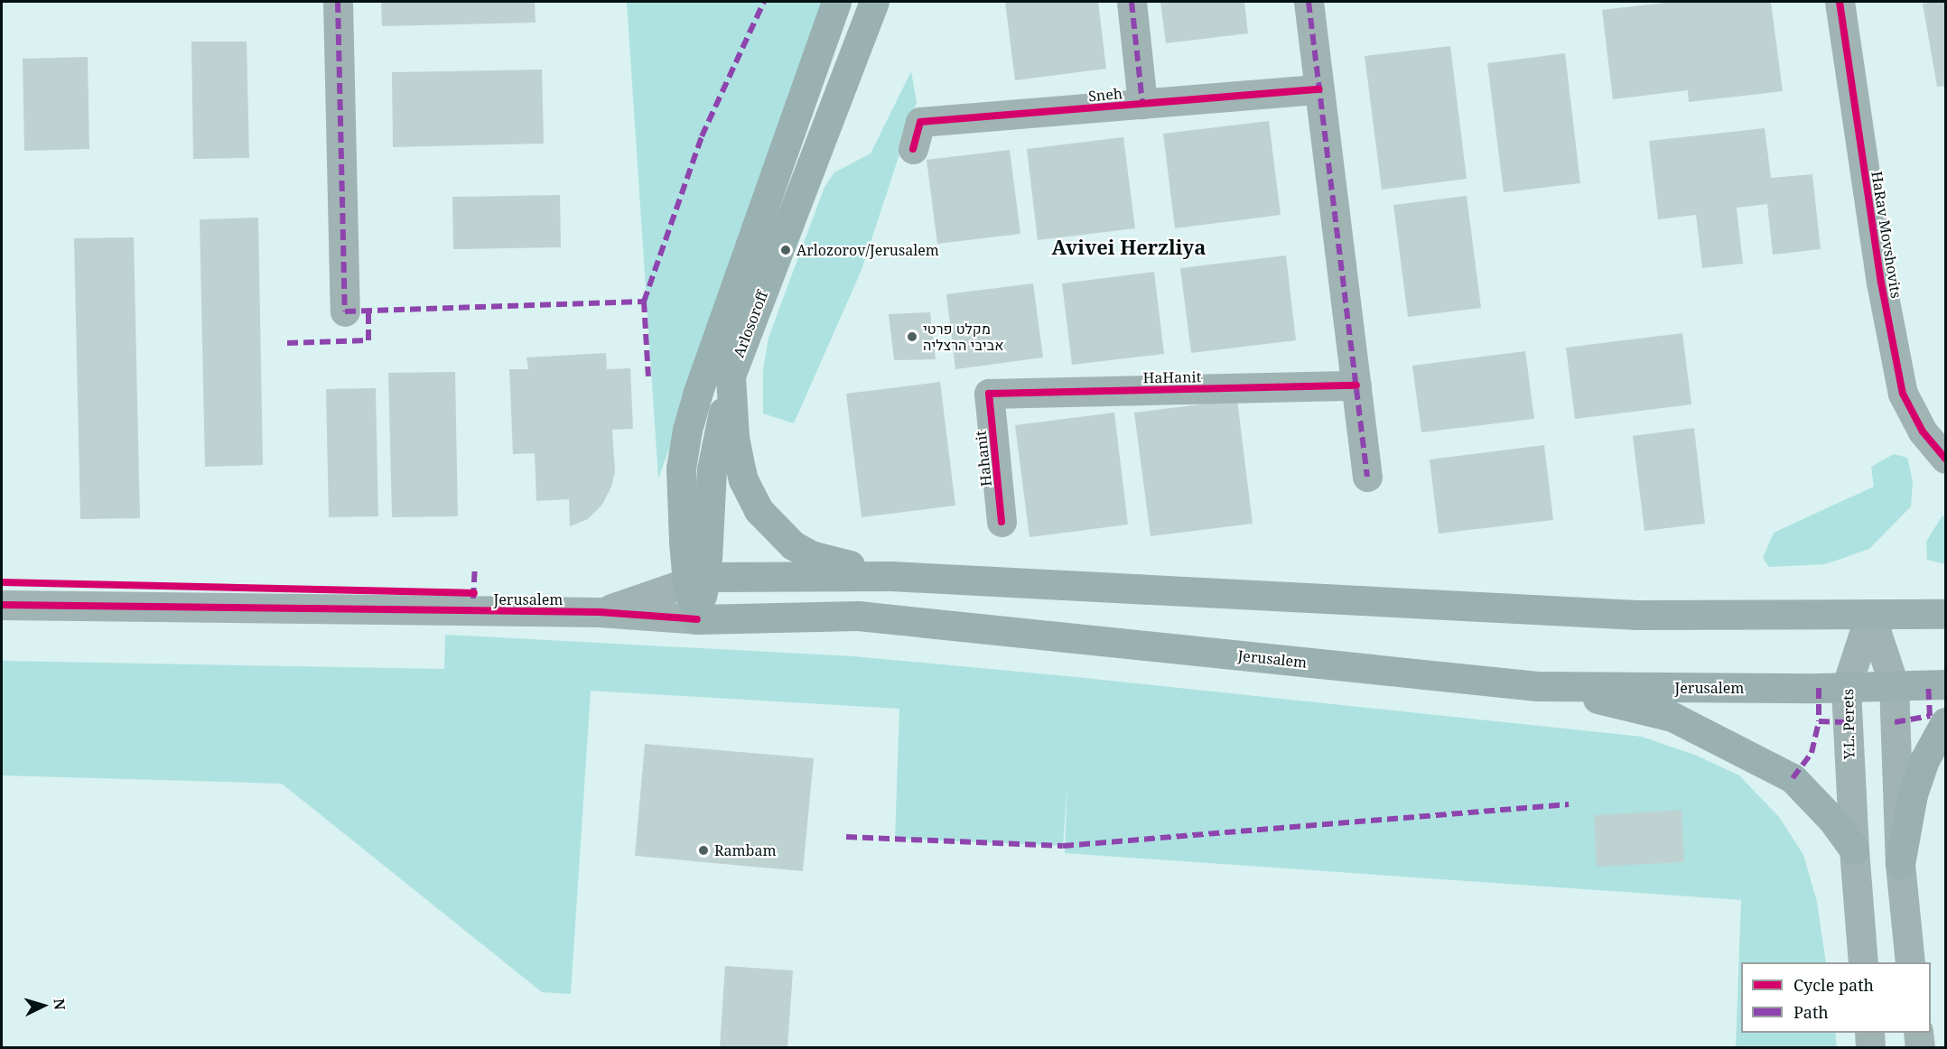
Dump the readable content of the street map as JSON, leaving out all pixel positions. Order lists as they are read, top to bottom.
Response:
{
  "streets": {
    "main road": ["Arlosoroff", "Jerusalem"],
    "street": [
      "Sneh",
      "HaRav Movshovits",
      "HaHanit",
      "Hahanit",
      "Y.L. Perets"
    ]
  },
  "crossings": [
    ["Arlosoroff", "Jerusalem"],
    ["HaHanit", "Hahanit"],
    ["Jerusalem", "Y.L. Perets"]
  ],
  "districts": ["Avivei Herzliya"],
  "places": ["Arlozorov/Jerusalem", "מקלט פרטי אביבי הרצליה", "Rambam"],
  "legend": ["Cycle path", "Path"],
  "north": "right"
}
